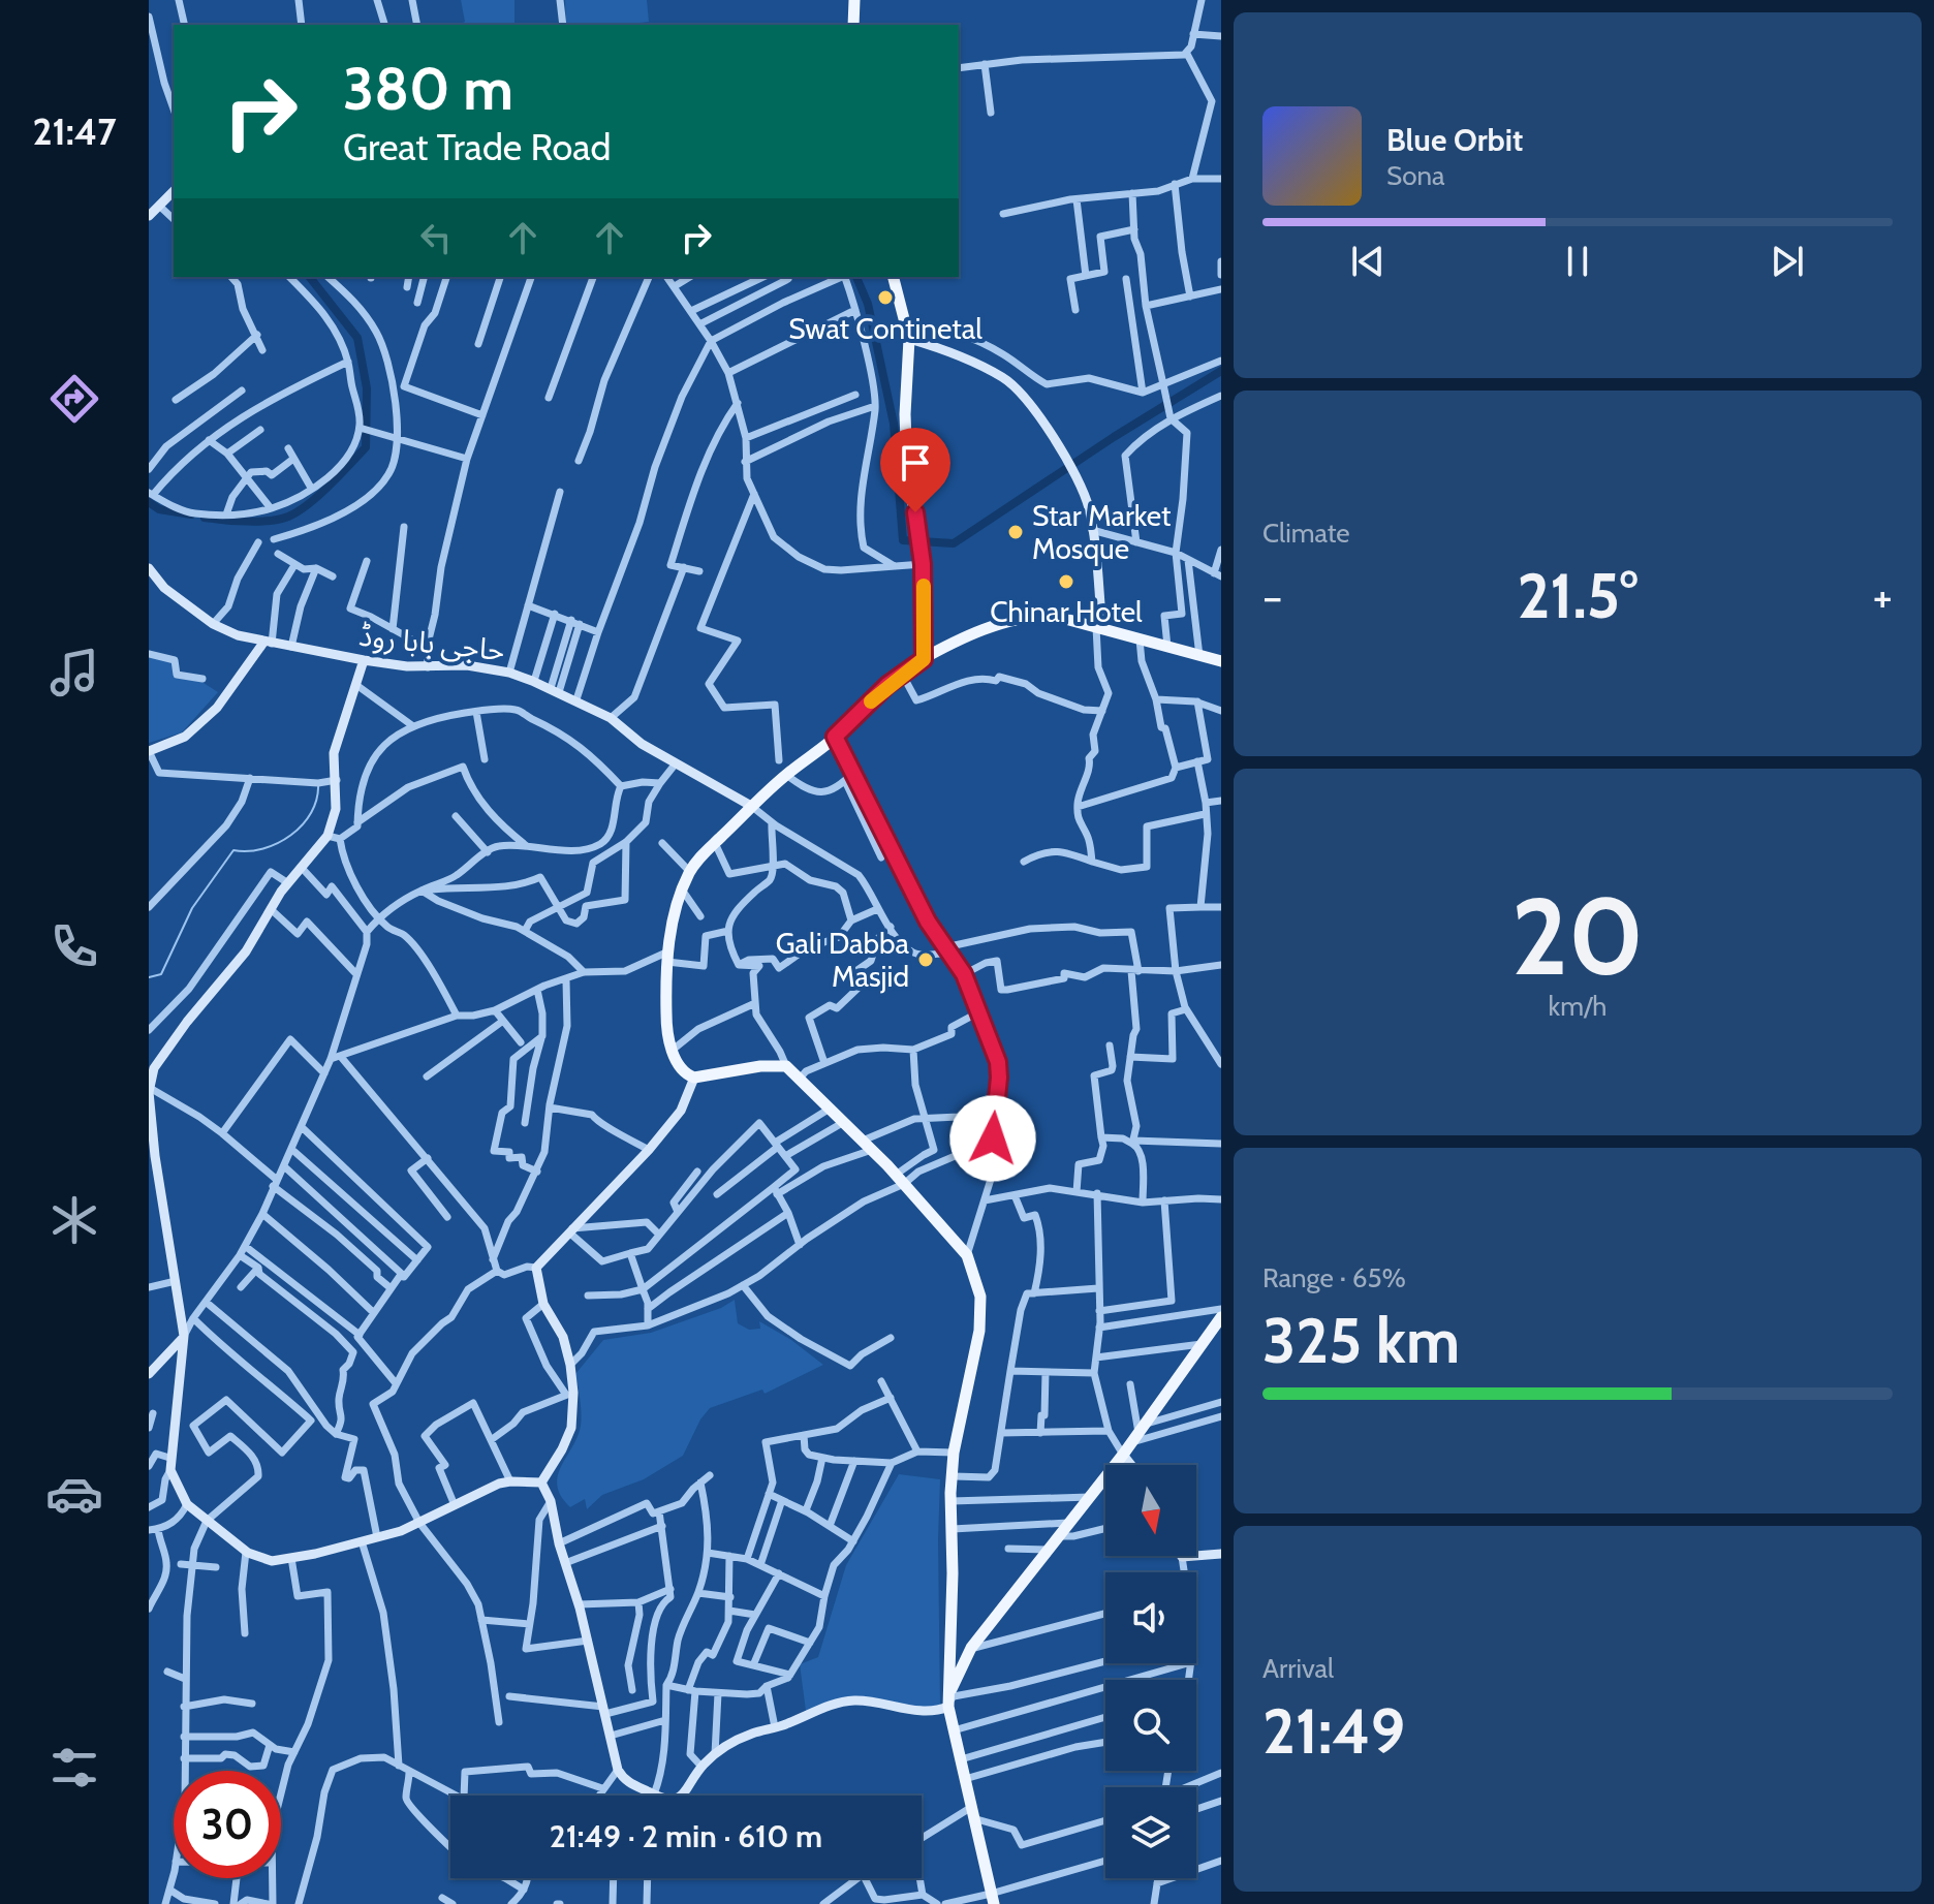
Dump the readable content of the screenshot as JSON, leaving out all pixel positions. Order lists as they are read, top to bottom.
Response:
{
  "streets": {
    "main road": ["حاجی بابا روڈ"]
  },
  "places": [
    "Swat Continetal",
    "Star Market Mosque",
    "Chinar Hotel",
    "Gali Dabba Masjid"
  ],
  "north": "bottom",
  "page": {
    "tabs": "21:47",
    "turn": ["380 m", "Great Trade Road"],
    "song": ["Blue Orbit", "Sona"],
    "tile": [
      "Climate",
      ["20", "km/h"],
      ["Range · 65%", "325 km"],
      ["Arrival", "21:49"]
    ],
    "heat": ["−", "21.5°", "+"],
    "limit": "30",
    "trip": "21:49 · 2 min · 610 m"
  }
}
